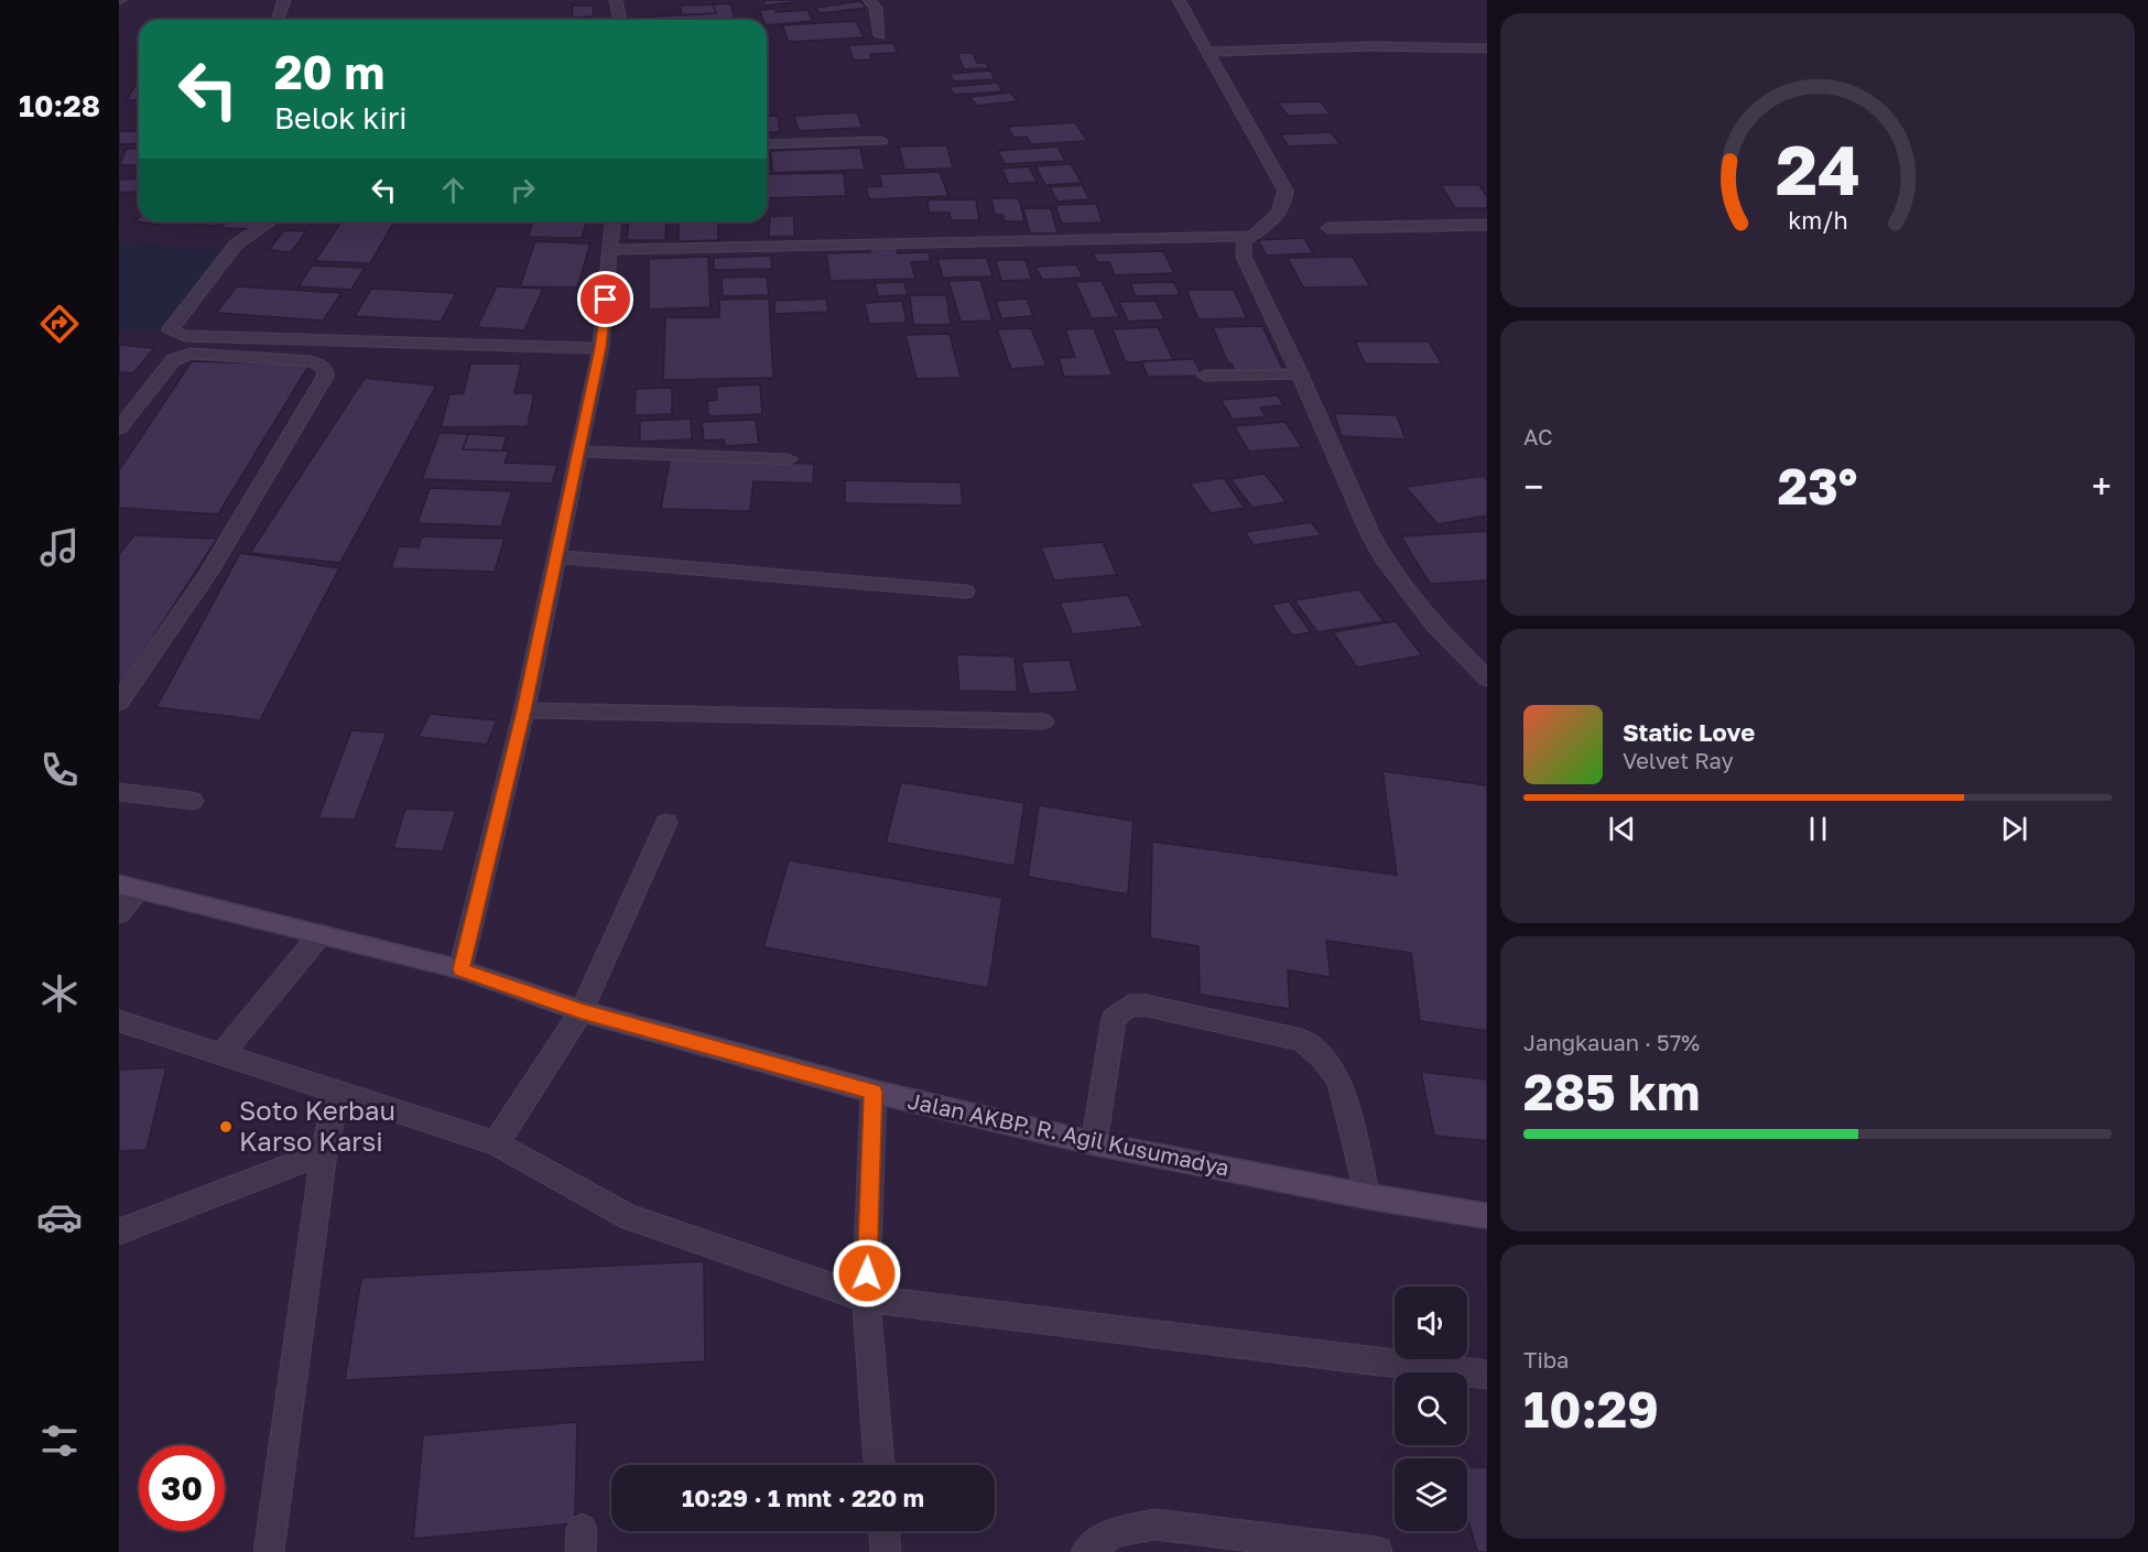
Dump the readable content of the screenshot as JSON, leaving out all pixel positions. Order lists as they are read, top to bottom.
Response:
{
  "streets": {
    "main road": ["Jalan AKBP. R. Agil Kusumadya"]
  },
  "places": ["Soto Kerbau Karso Karsi"],
  "page": {
    "tabs": "10:28",
    "turn": ["20 m", "Belok kiri"],
    "tile": [
      "AC",
      ["Jangkauan · 57%", "285 km"],
      ["Tiba", "10:29"]
    ],
    "heat": ["−", "23°", "+"],
    "song": ["Static Love", "Velvet Ray"],
    "limit": "30",
    "trip": "10:29 · 1 mnt · 220 m",
    "gauge": ["24", "km/h"]
  }
}
